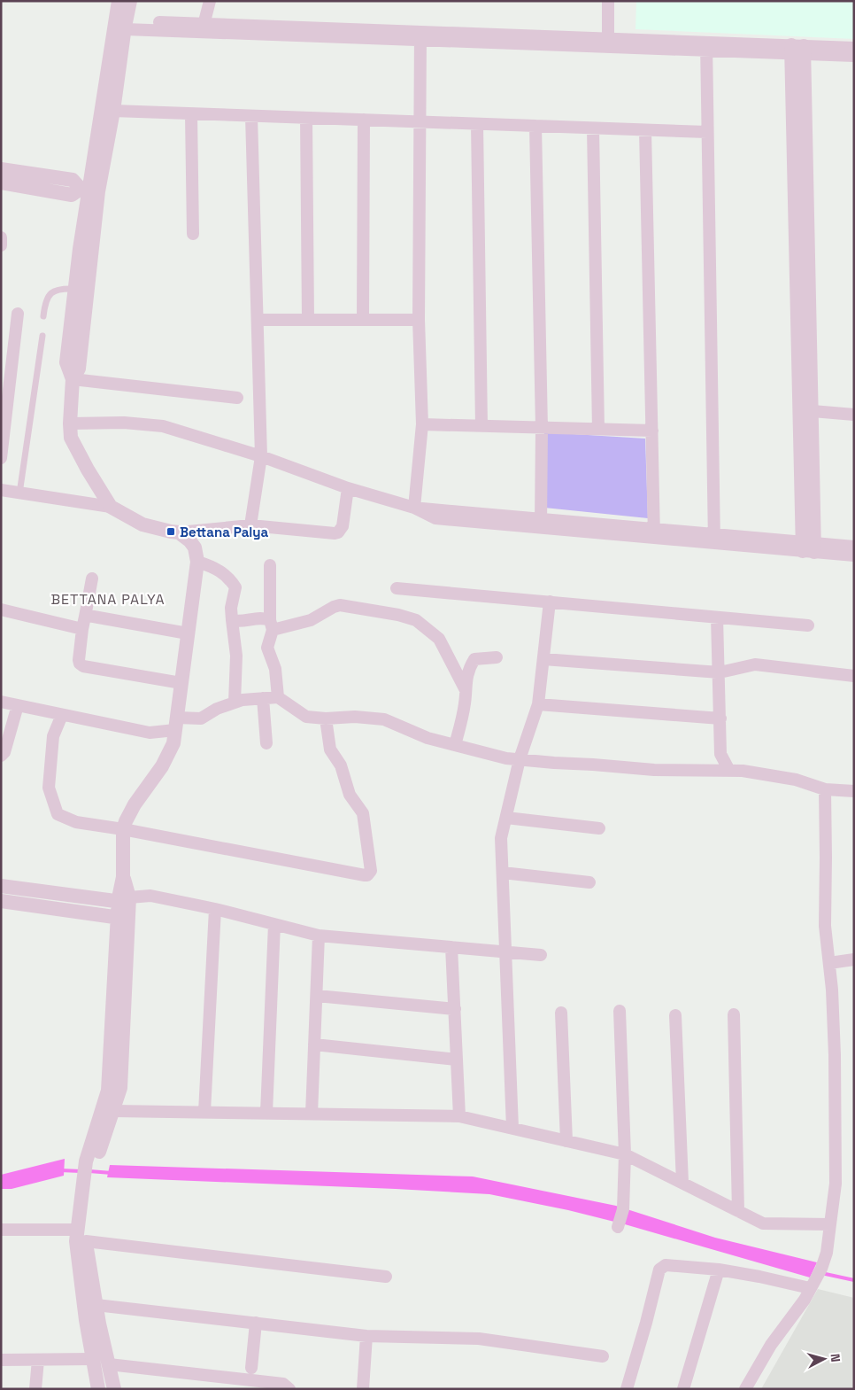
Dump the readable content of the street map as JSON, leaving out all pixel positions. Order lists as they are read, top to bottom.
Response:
{
  "districts": ["BETTANA PALYA"],
  "places": {
    "transit": ["Bettana Palya"]
  },
  "north": "right"
}
